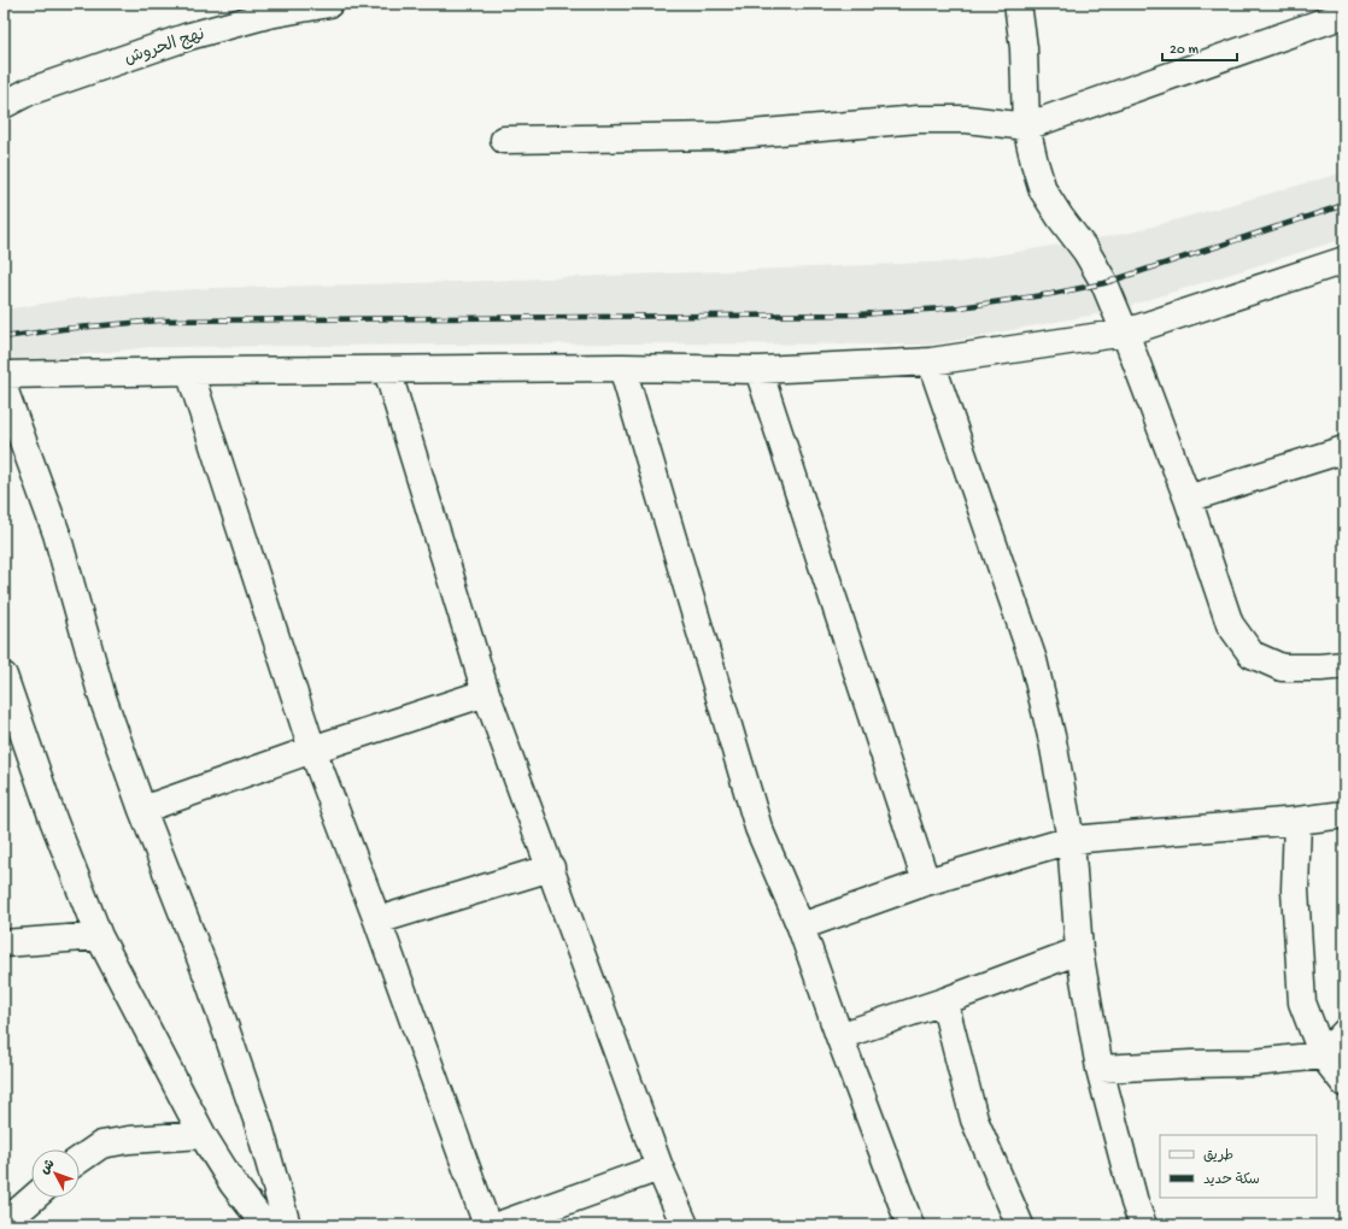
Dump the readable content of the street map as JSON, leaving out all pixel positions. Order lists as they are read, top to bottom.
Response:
{
  "streets": {
    "street": ["نهج الحروش"]
  },
  "legend": ["طريق", "سكة حديد"],
  "scale_bar": "20 m",
  "north": "top left"
}
